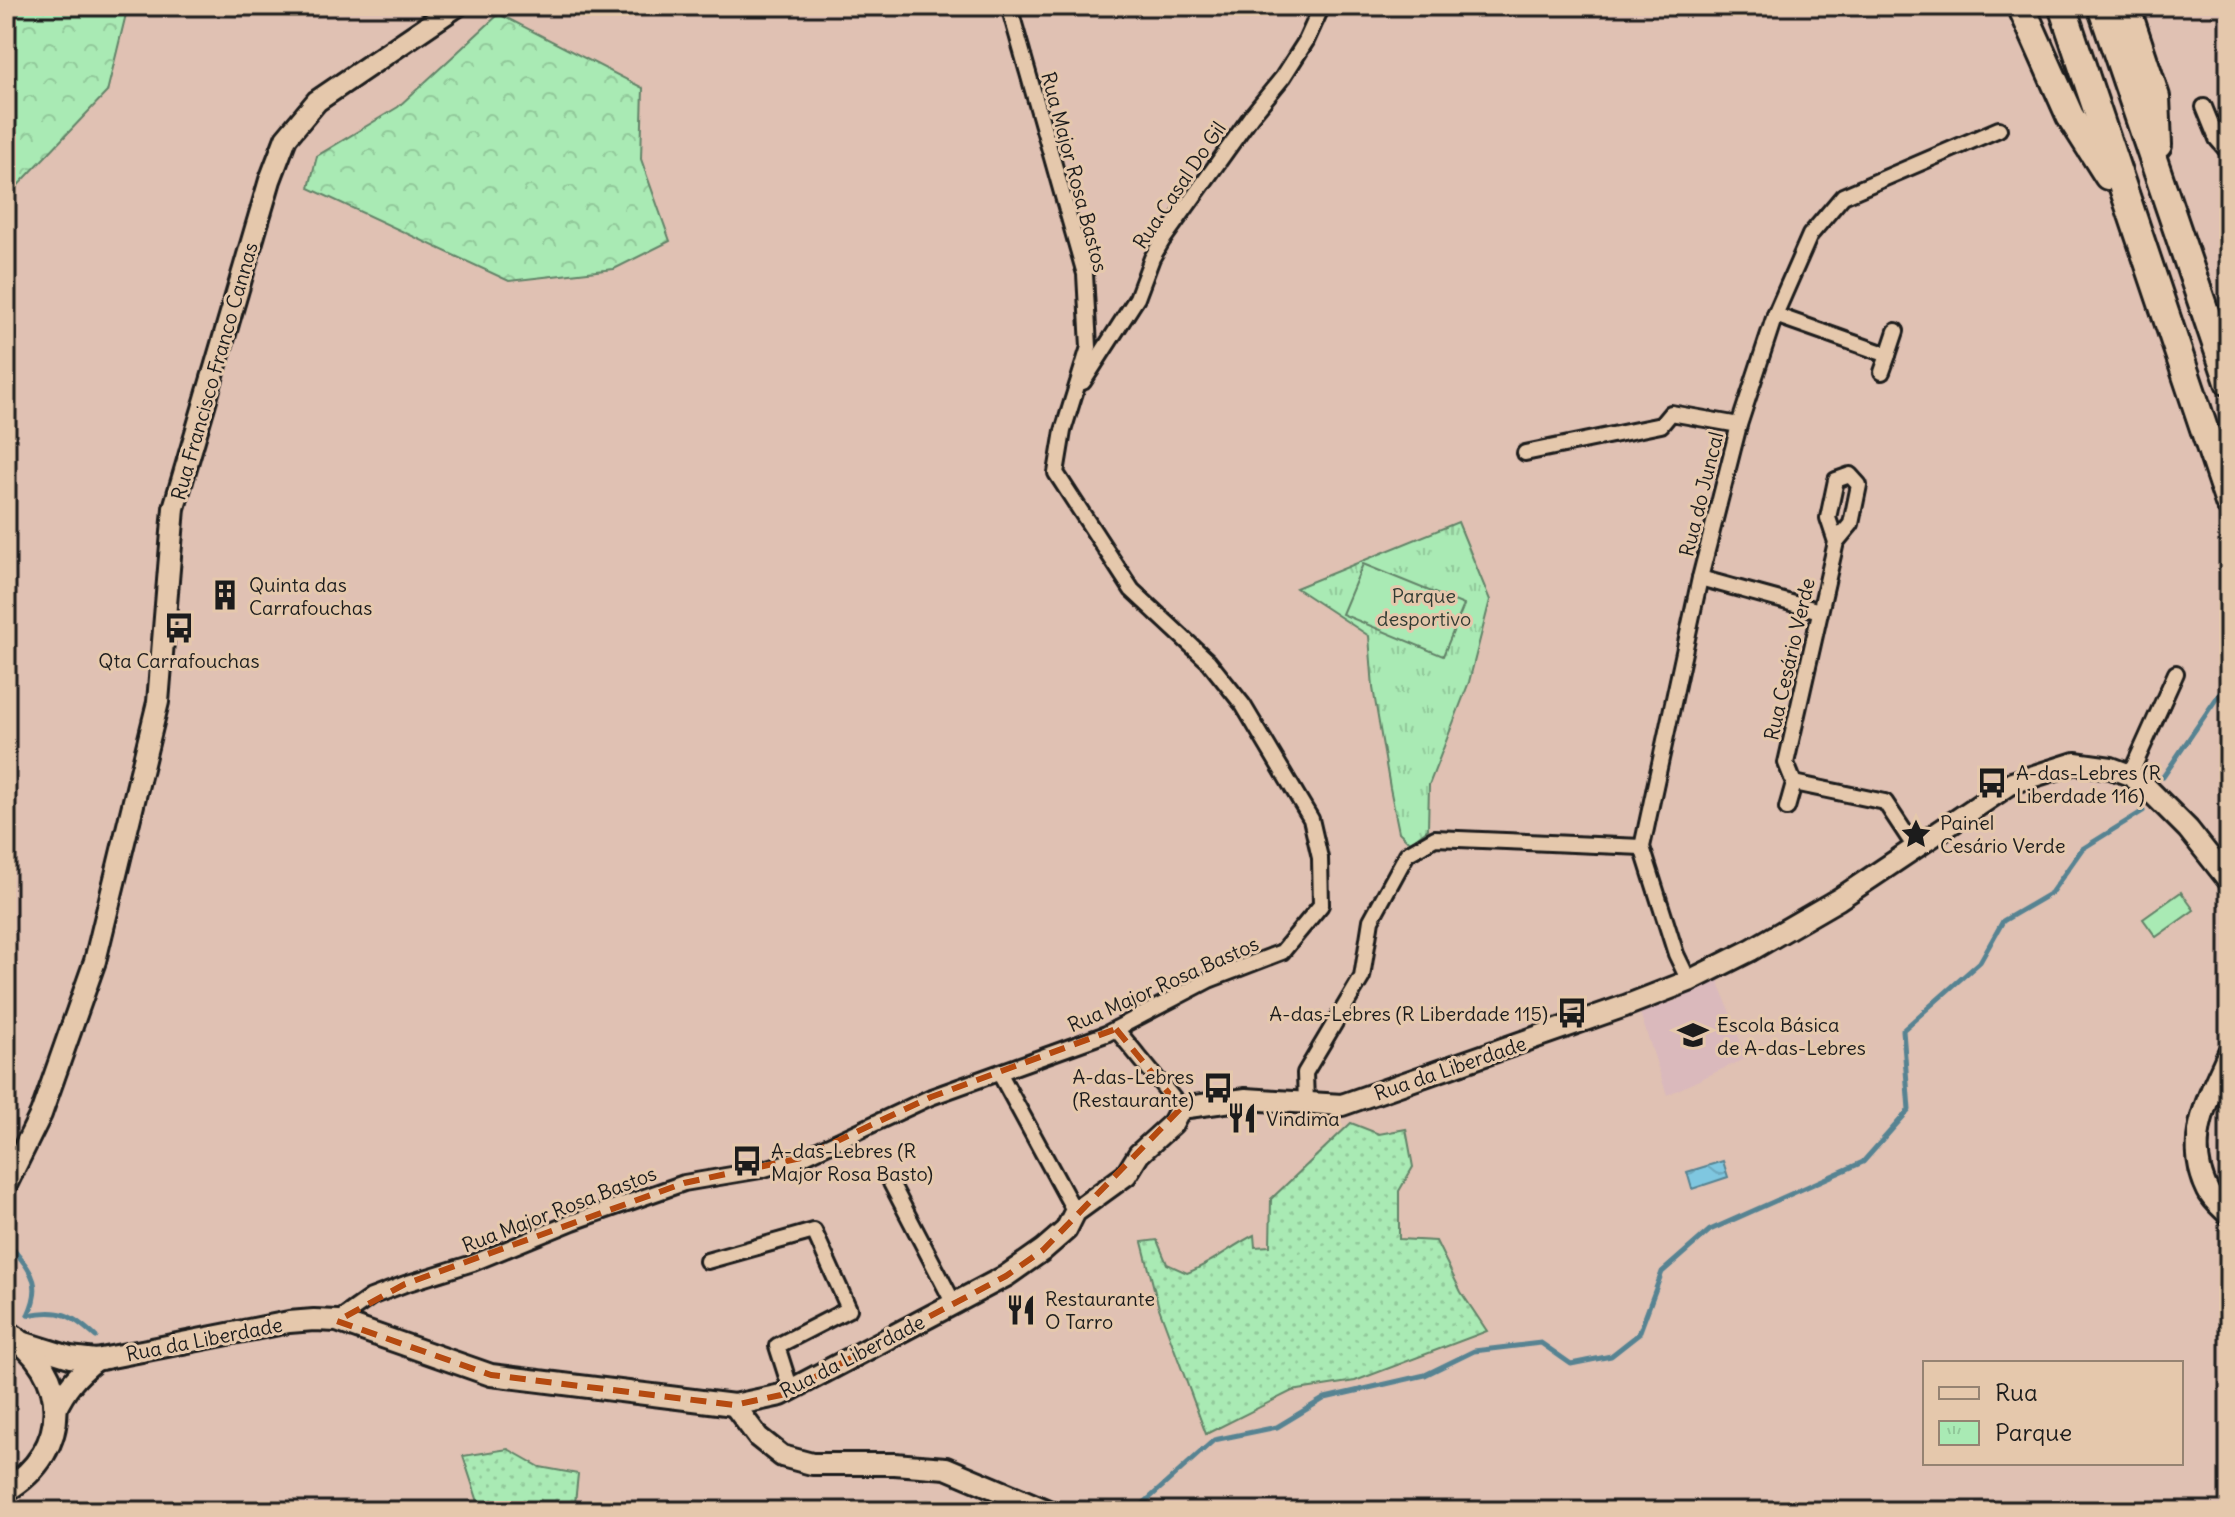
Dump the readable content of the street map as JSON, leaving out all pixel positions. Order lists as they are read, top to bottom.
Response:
{
  "streets": {
    "street": [
      "Rua Major Rosa Bastos",
      "Rua Casal Do Gil",
      "Rua Francisco Franco Cannas",
      "Rua do Juncal",
      "Rua Cesário Verde",
      "Rua da Liberdade"
    ]
  },
  "crossings": [
    ["Rua Major Rosa Bastos", "Rua Casal Do Gil"],
    ["Rua Major Rosa Bastos", "Rua da Liberdade"],
    ["Rua do Juncal", "Rua da Liberdade"]
  ],
  "parks": ["Parque desportivo"],
  "places": {
    "building": ["Quinta das Carrafouchas"],
    "bus stop": [
      "Qta Carrafouchas",
      "A-das-Lebres (R Liberdade 116)",
      "A-das-Lebres (R Liberdade 115)",
      "A-das-Lebres (Restaurante)",
      "A-das-Lebres (R Major Rosa Basto)"
    ],
    "place": ["Painel Cesário Verde"],
    "school or university": ["Escola Básica de A-das-Lebres"],
    "restaurant": ["Vindima", "Restaurante O Tarro"]
  },
  "legend": ["Rua", "Parque"]
}
